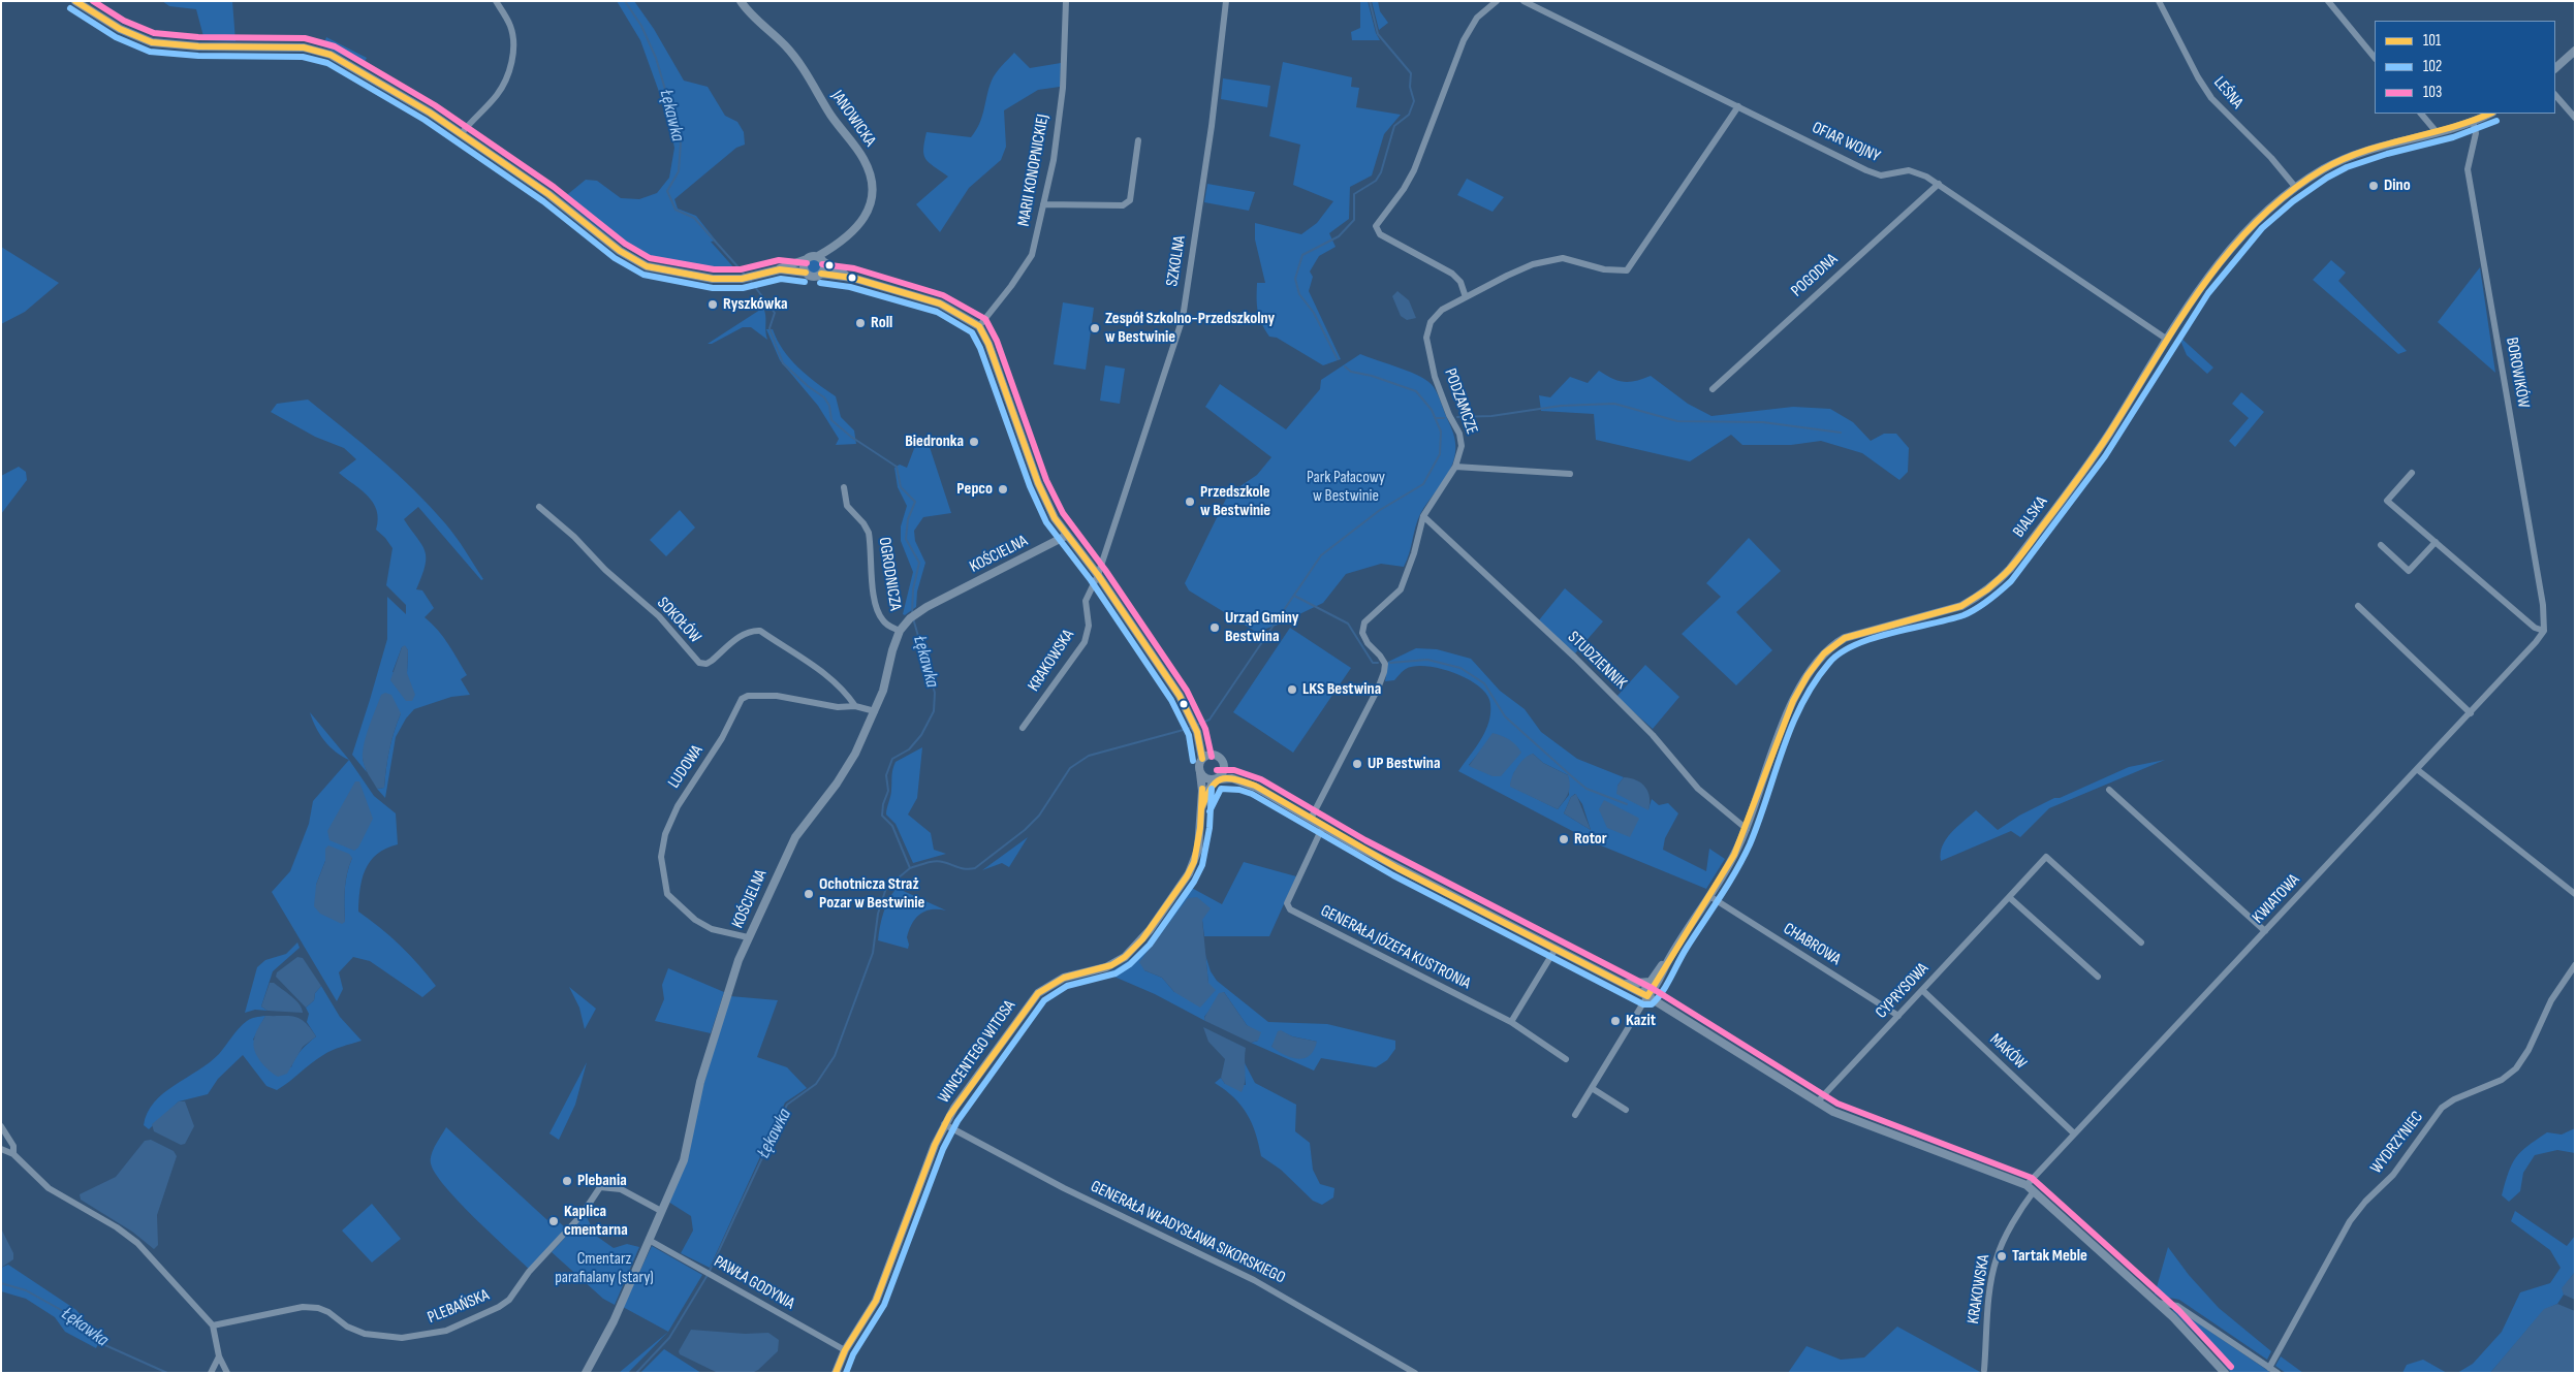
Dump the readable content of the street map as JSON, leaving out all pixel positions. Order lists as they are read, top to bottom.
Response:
{
  "streets": {
    "street": [
      "LEŚNA",
      "JANOWICKA",
      "OFIAR WOJNY",
      "MARII KONOPNICKIEJ",
      "SZKOLNA",
      "POGODNA",
      "BOROWIKÓW",
      "PODZAMCZE",
      "BIALSKA",
      "KOŚCIELNA",
      "OGRODNICZA",
      "SOKOŁÓW",
      "KRAKOWSKA",
      "STUDZIENNIK",
      "LUDOWA",
      "KWIATOWA",
      "CHABROWA",
      "GENERAŁA JÓZEFA KUSTRONIA",
      "CYPRYSOWA",
      "WINCENTEGO WITOSA",
      "MAKÓW",
      "WYDRZYNIEC",
      "GENERAŁA WŁADYSŁAWA SIKORSKIEGO",
      "PAWŁA GODYNIA",
      "PLEBAŃSKA"
    ]
  },
  "crossings": [
    ["LEŚNA", "BIALSKA"],
    ["OFIAR WOJNY", "POGODNA"],
    ["OFIAR WOJNY", "PODZAMCZE"],
    ["OFIAR WOJNY", "BIALSKA"],
    ["SZKOLNA", "KRAKOWSKA"],
    ["BOROWIKÓW", "BIALSKA"],
    ["BOROWIKÓW", "KWIATOWA"],
    ["PODZAMCZE", "STUDZIENNIK"],
    ["BIALSKA", "STUDZIENNIK"],
    ["BIALSKA", "CHABROWA"],
    ["KOŚCIELNA", "OGRODNICZA"],
    ["KOŚCIELNA", "LUDOWA"],
    ["KOŚCIELNA", "PAWŁA GODYNIA"],
    ["KOŚCIELNA", "PLEBAŃSKA"],
    ["SOKOŁÓW", "LUDOWA"],
    ["KWIATOWA", "MAKÓW"],
    ["CHABROWA", "CYPRYSOWA"],
    ["CYPRYSOWA", "MAKÓW"],
    ["WINCENTEGO WITOSA", "GENERAŁA WŁADYSŁAWA SIKORSKIEGO"],
    ["WINCENTEGO WITOSA", "PAWŁA GODYNIA"]
  ],
  "water": ["Łękawka"],
  "parks": ["Park Pałacowy w Bestwinie", "Cmentarz parafialany (stary)"],
  "places": [
    "Dino",
    "Ryszkówka",
    "Roll",
    "Zespół Szkolno-Przedszkolny w Bestwinie",
    "Biedronka",
    "Pepco",
    "Przedszkole w Bestwinie",
    "Urząd Gminy Bestwina",
    "LKS Bestwina",
    "UP Bestwina",
    "Rotor",
    "Ochotnicza Straż Pozar w Bestwinie",
    "Kazit",
    "Plebania",
    "Kaplica cmentarna",
    "Tartak Meble"
  ],
  "lines": ["transit line 101", "transit line 103", "transit line 102"],
  "legend": ["101", "102", "103"]
}
